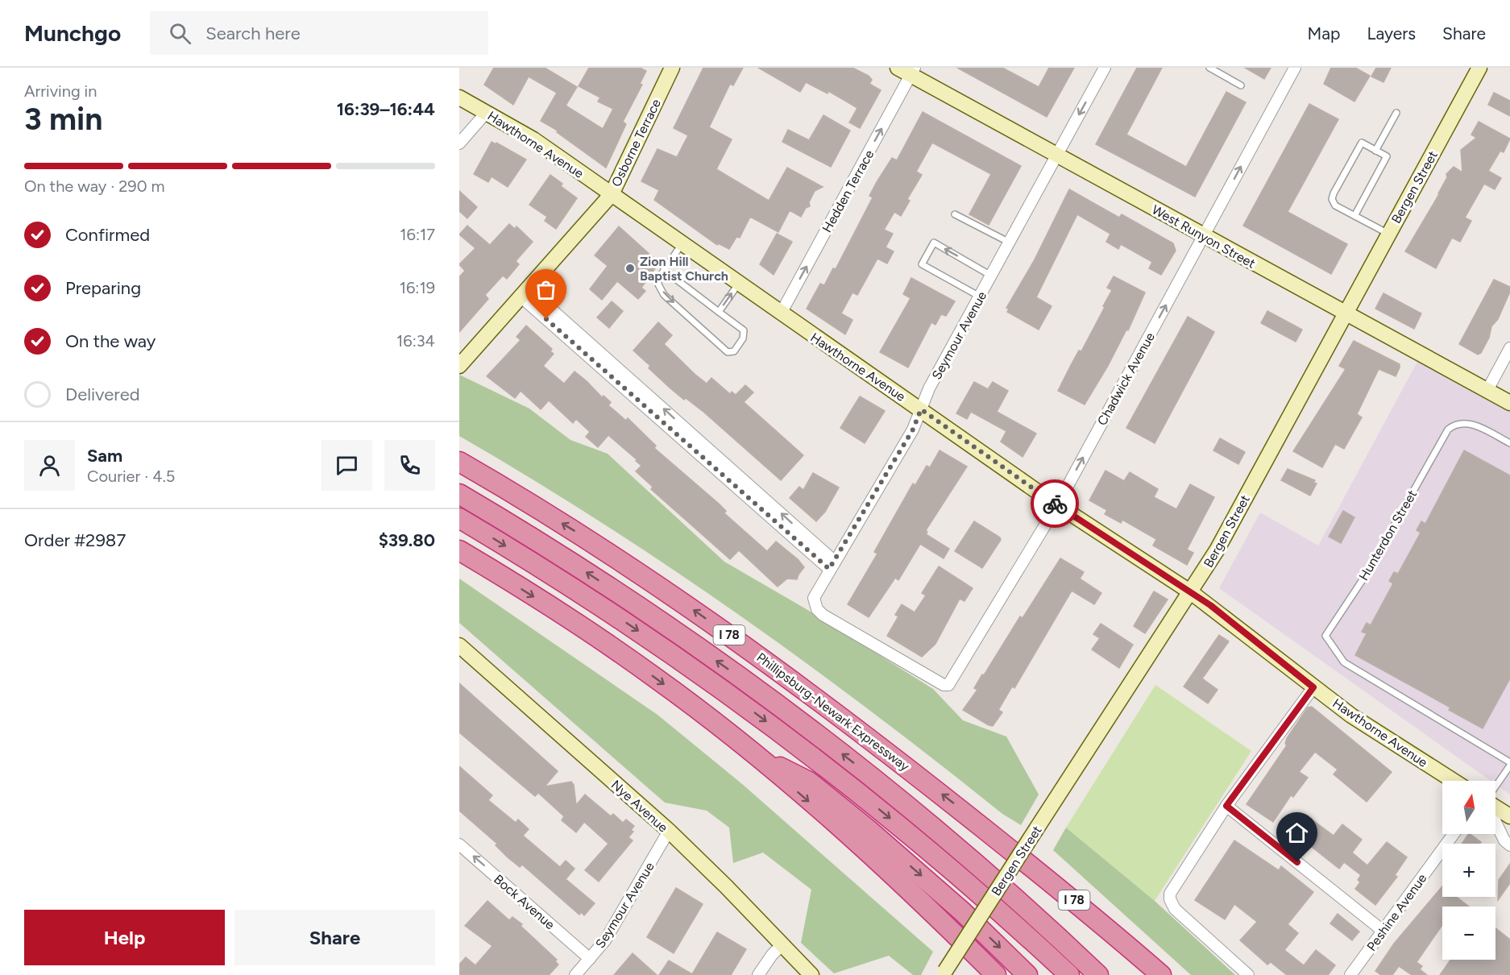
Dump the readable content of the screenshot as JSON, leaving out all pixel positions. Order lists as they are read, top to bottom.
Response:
{
  "streets": {
    "highway": ["I 78", "Phillipsburg-Newark Expressway"],
    "street": [
      "Osborne Terrace",
      "Hawthorne Avenue",
      "Bergen Street",
      "Hedden Terrace",
      "West Runyon Street",
      "Seymour Avenue",
      "Chadwick Avenue",
      "Nye Avenue",
      "Bock Avenue",
      "Peshine Avenue"
    ],
    "lane": ["Hunterdon Street"]
  },
  "crossings": [
    ["Osborne Terrace", "Hawthorne Avenue"],
    ["Hawthorne Avenue", "Bergen Street"],
    ["Hawthorne Avenue", "Hedden Terrace"],
    ["Hawthorne Avenue", "Seymour Avenue"],
    ["Hawthorne Avenue", "Chadwick Avenue"],
    ["Bergen Street", "West Runyon Street"],
    ["Hedden Terrace", "West Runyon Street"],
    ["West Runyon Street", "Seymour Avenue"],
    ["West Runyon Street", "Chadwick Avenue"],
    ["Seymour Avenue", "Chadwick Avenue"],
    ["Seymour Avenue", "Nye Avenue"],
    ["Seymour Avenue", "Bock Avenue"]
  ],
  "one_way": ["Hedden Terrace", "Chadwick Avenue", "Bock Avenue"],
  "places": ["Zion Hill Baptist Church"],
  "north": "top",
  "page": {
    "header": "Munchgo",
    "search": "Search here",
    "nav": ["Map", "Layers", "Share"],
    "heading": ["3 min", "Arriving in", "16:39–16:44"],
    "panel": [
      "Sam",
      "Courier · 4.5",
      "Order #2987",
      "$39.80"
    ],
    "bar": "On the way · 290 m",
    "list": [
      ["Confirmed", "16:17"],
      ["Preparing", "16:19"],
      ["On the way", "16:34"],
      "Delivered"
    ],
    "map_buttons": ["+", "−"],
    "buttons": ["Help", "Share"]
  }
}
